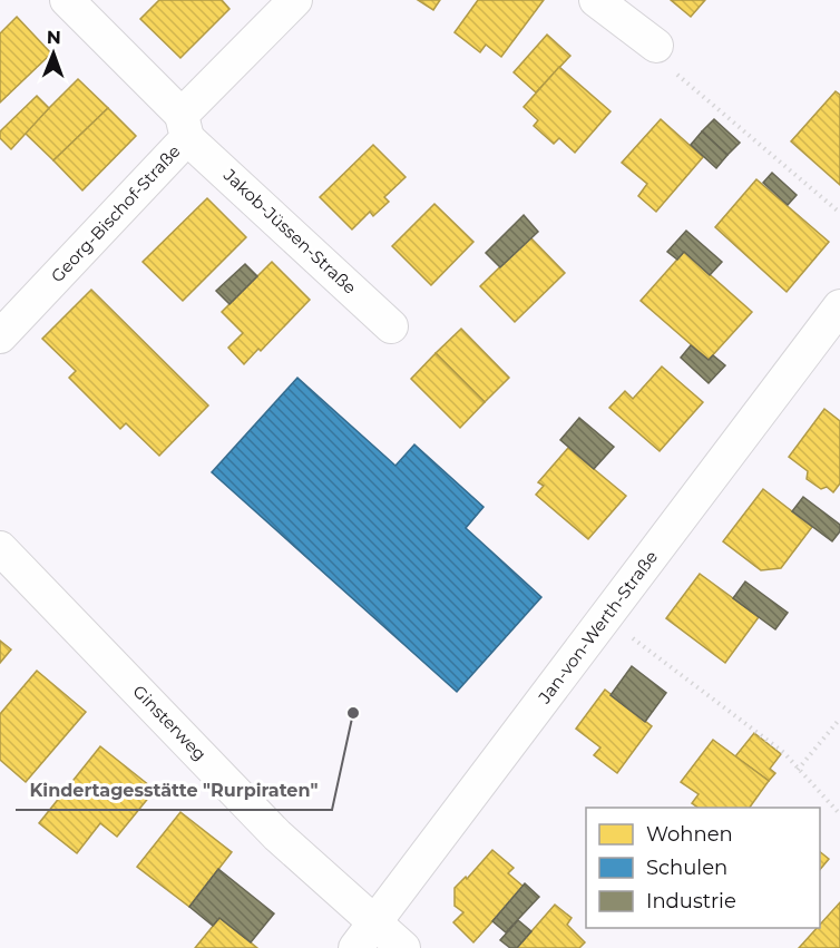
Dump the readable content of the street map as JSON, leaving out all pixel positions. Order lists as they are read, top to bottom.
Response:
{
  "streets": {
    "street": [
      "Georg-Bischof-Straße",
      "Jakob-Jüssen-Straße",
      "Jan-von-Werth-Straße",
      "Ginsterweg"
    ]
  },
  "crossings": [
    ["Georg-Bischof-Straße", "Jakob-Jüssen-Straße"],
    ["Jan-von-Werth-Straße", "Ginsterweg"]
  ],
  "places": ["Kindertagesstätte \"Rurpiraten\""],
  "legend": ["Wohnen", "Schulen", "Industrie"],
  "north": "top"
}
